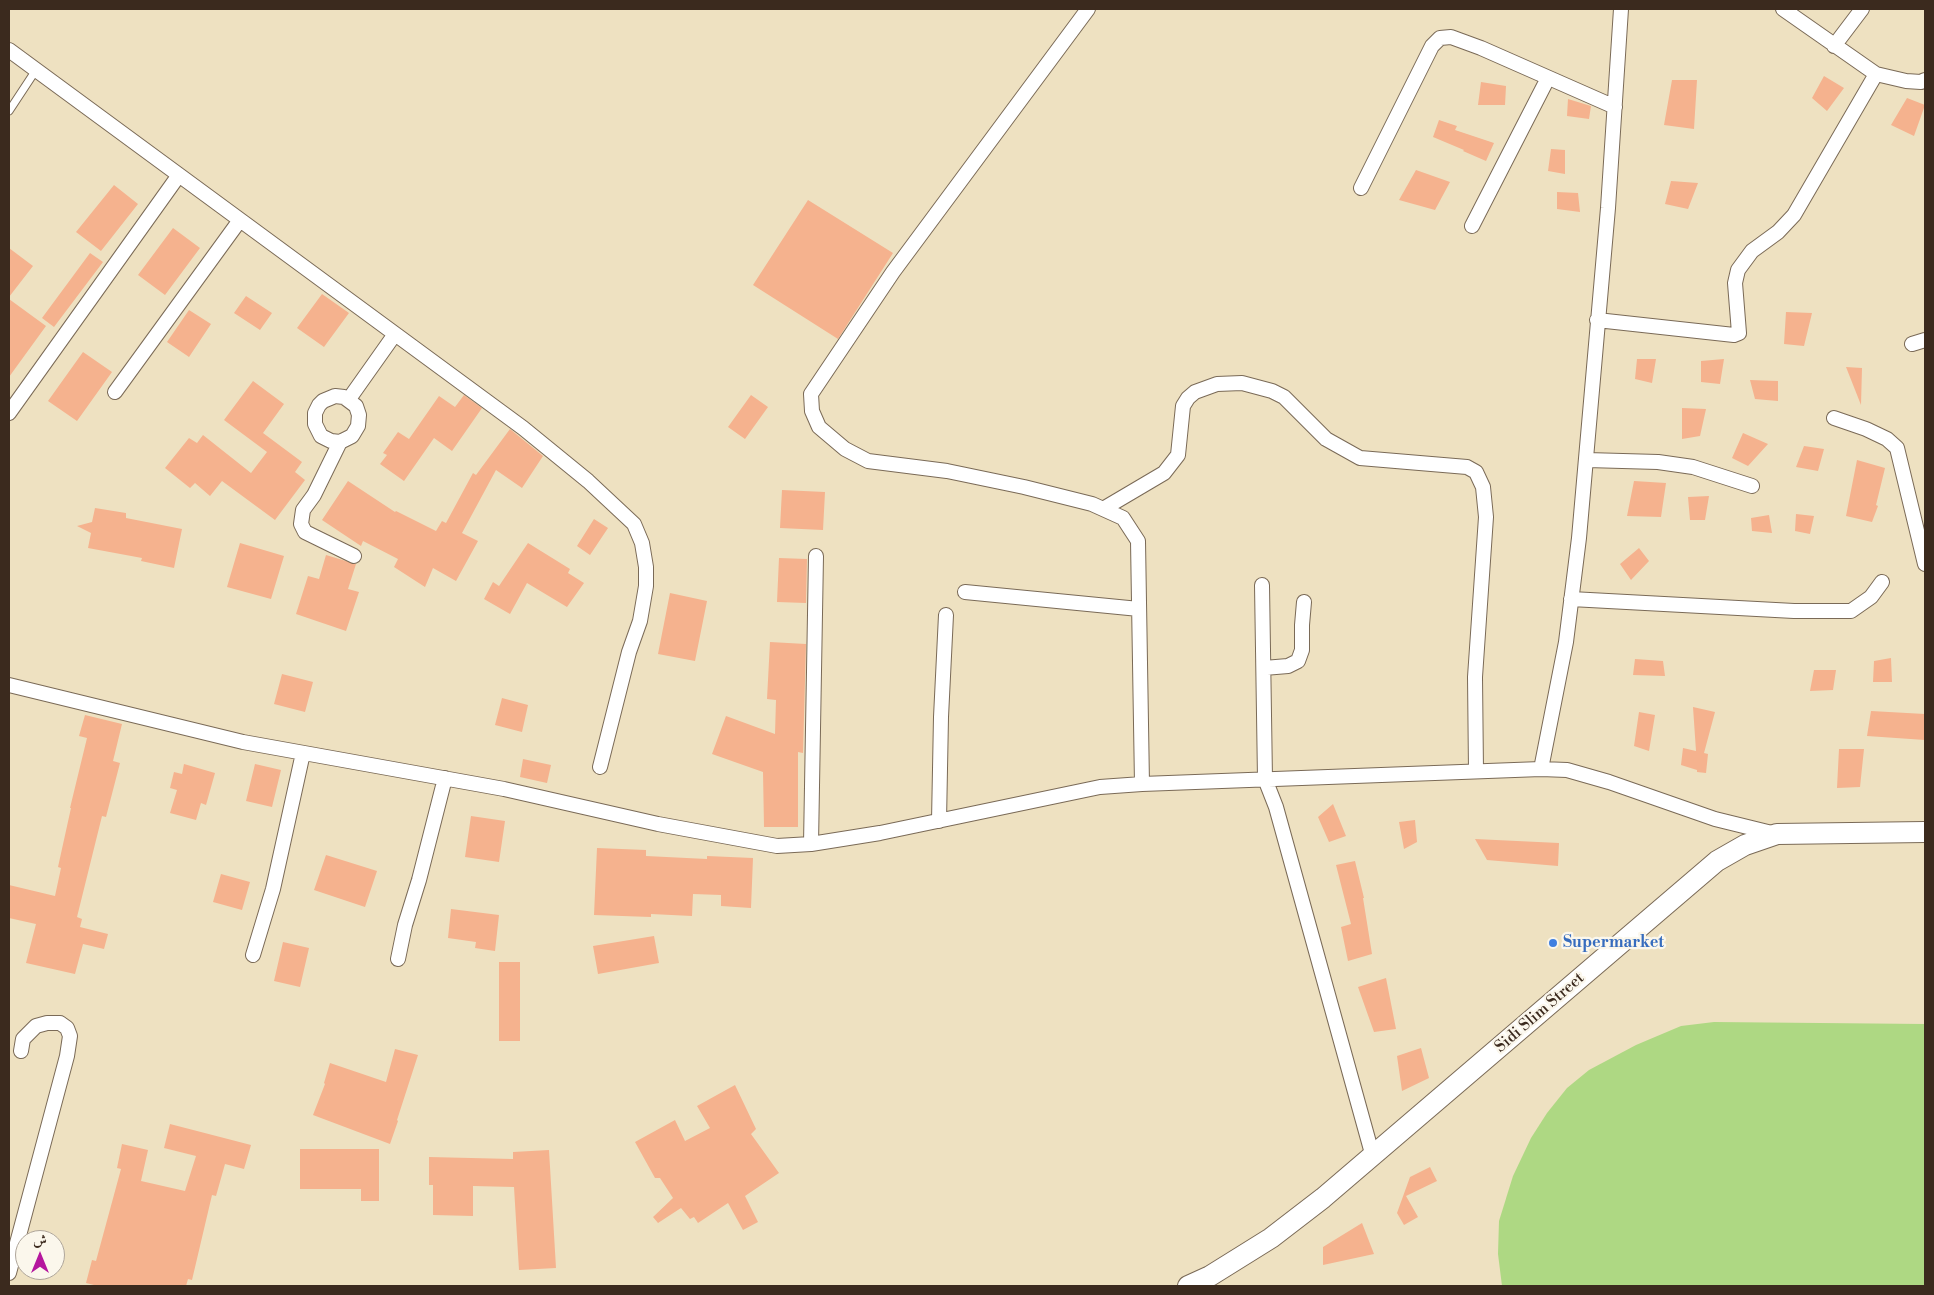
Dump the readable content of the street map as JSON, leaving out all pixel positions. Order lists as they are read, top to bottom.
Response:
{
  "streets": {
    "main road": ["Sidi Slim Street"]
  },
  "places": ["Supermarket"],
  "north": "top"
}
